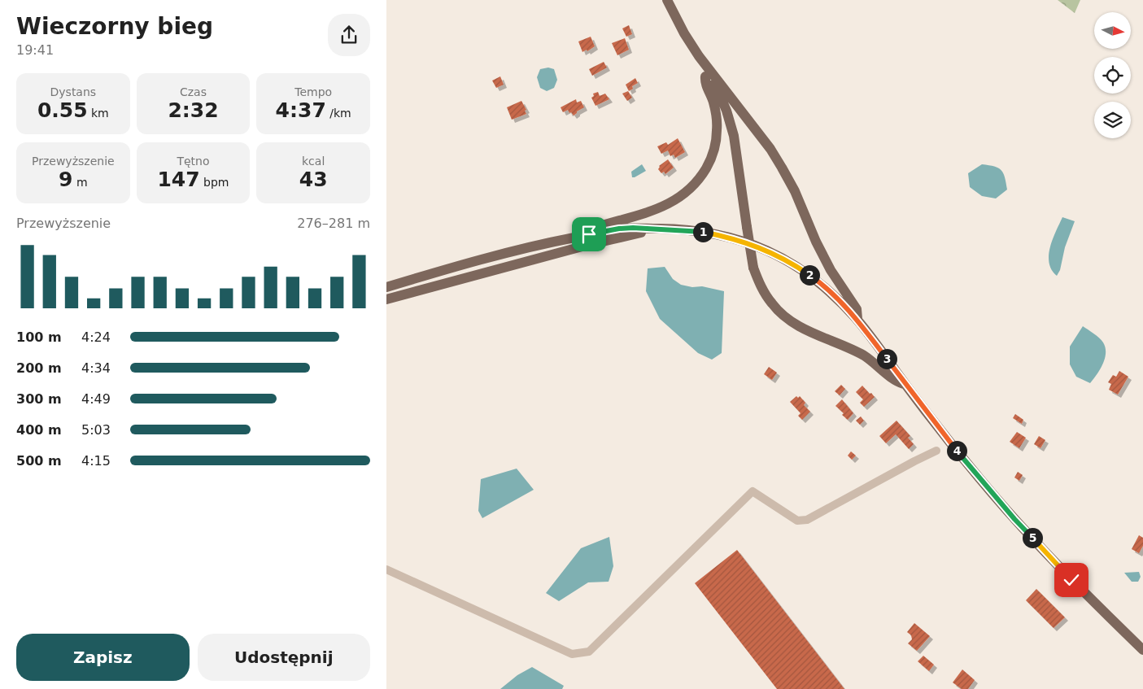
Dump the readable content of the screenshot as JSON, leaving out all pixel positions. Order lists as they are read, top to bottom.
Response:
{
  "north": "right",
  "page": {
    "heading": ["Wieczorny bieg", "19:41"],
    "stats": [
      ["Dystans", "0.55 km"],
      ["Czas", "2:32"],
      ["Tempo", "4:37 /km"],
      ["Przewyższenie", "9 m"],
      ["Tętno", "147 bpm"],
      ["kcal", "43"]
    ],
    "chart": ["Przewyższenie", "276–281 m"],
    "pins": [
      "1",
      "2",
      "3",
      "4",
      "5"
    ],
    "list": [
      {
        "name": "100 m",
        "note": "4:24"
      },
      {
        "name": "200 m",
        "note": "4:34"
      },
      {
        "name": "300 m",
        "note": "4:49"
      },
      {
        "name": "400 m",
        "note": "5:03"
      },
      {
        "name": "500 m",
        "note": "4:15"
      }
    ],
    "buttons": ["Zapisz", "Udostępnij"]
  }
}
